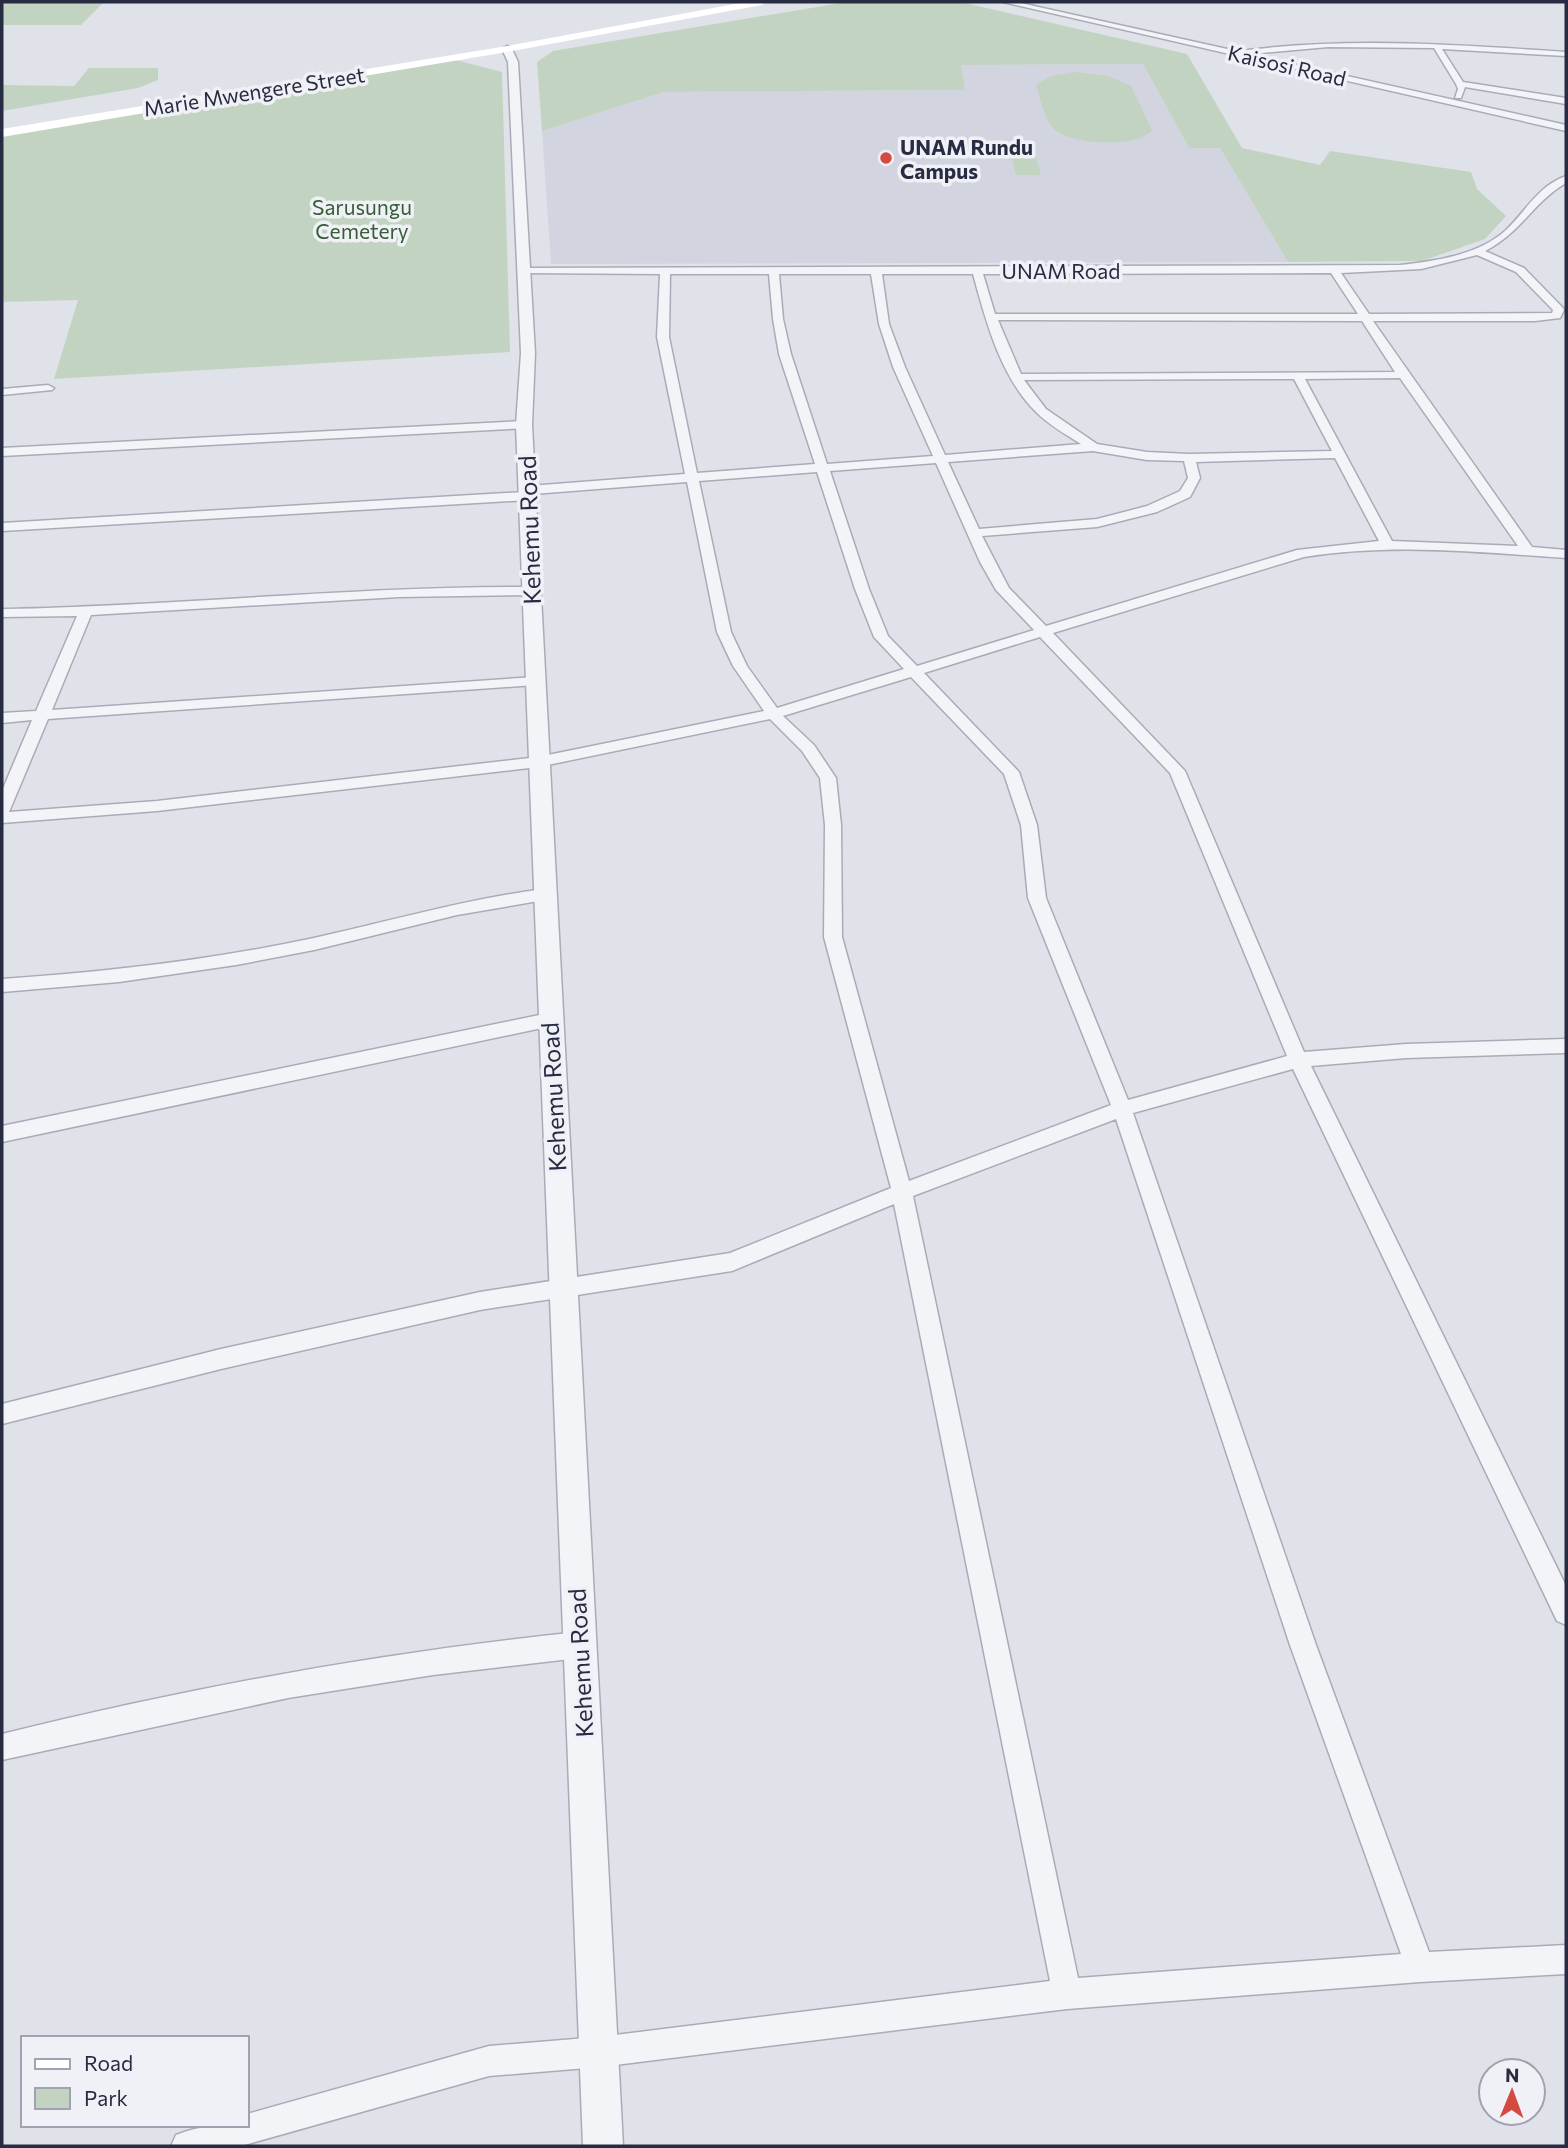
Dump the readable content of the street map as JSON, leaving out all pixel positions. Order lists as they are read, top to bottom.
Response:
{
  "streets": {
    "main road": ["Marie Mwengere Street"],
    "street": ["Kaisosi Road", "UNAM Road", "Kehemu Road"]
  },
  "crossings": [
    ["Marie Mwengere Street", "Kehemu Road"],
    ["UNAM Road", "Kehemu Road"]
  ],
  "parks": ["Sarusungu Cemetery"],
  "places": ["UNAM Rundu Campus"],
  "legend": ["Road", "Park"],
  "north": "top"
}
